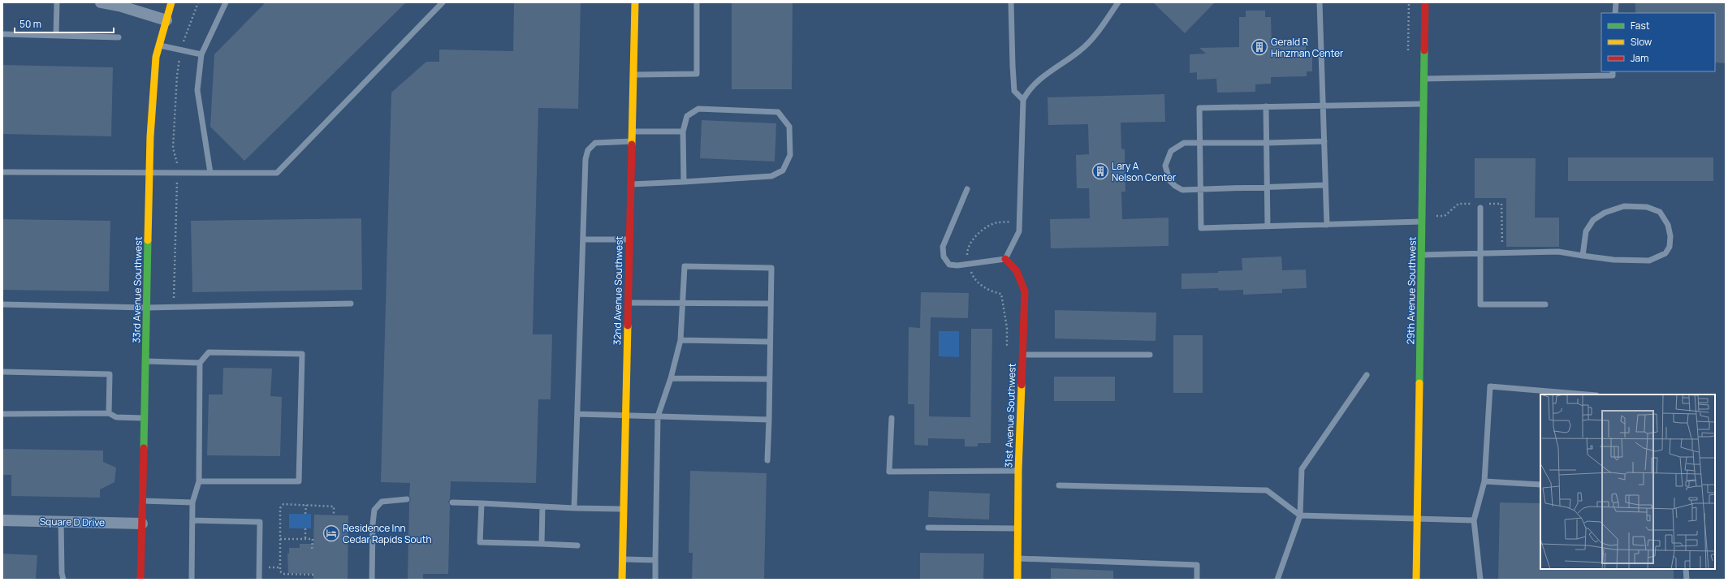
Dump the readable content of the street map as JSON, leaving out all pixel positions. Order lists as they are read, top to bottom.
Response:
{
  "streets": {
    "street": [
      "33rd Avenue Southwest",
      "32nd Avenue Southwest",
      "29th Avenue Southwest",
      "31st Avenue Southwest",
      "Square D Drive"
    ]
  },
  "crossings": [
    ["33rd Avenue Southwest", "Square D Drive"]
  ],
  "places": {
    "building": ["Gerald R Hinzman Center", "Lary A Nelson Center"],
    "hotel": ["Residence Inn Cedar Rapids South"]
  },
  "legend": ["Fast", "Slow", "Jam"],
  "scale_bar": "50 m"
}
